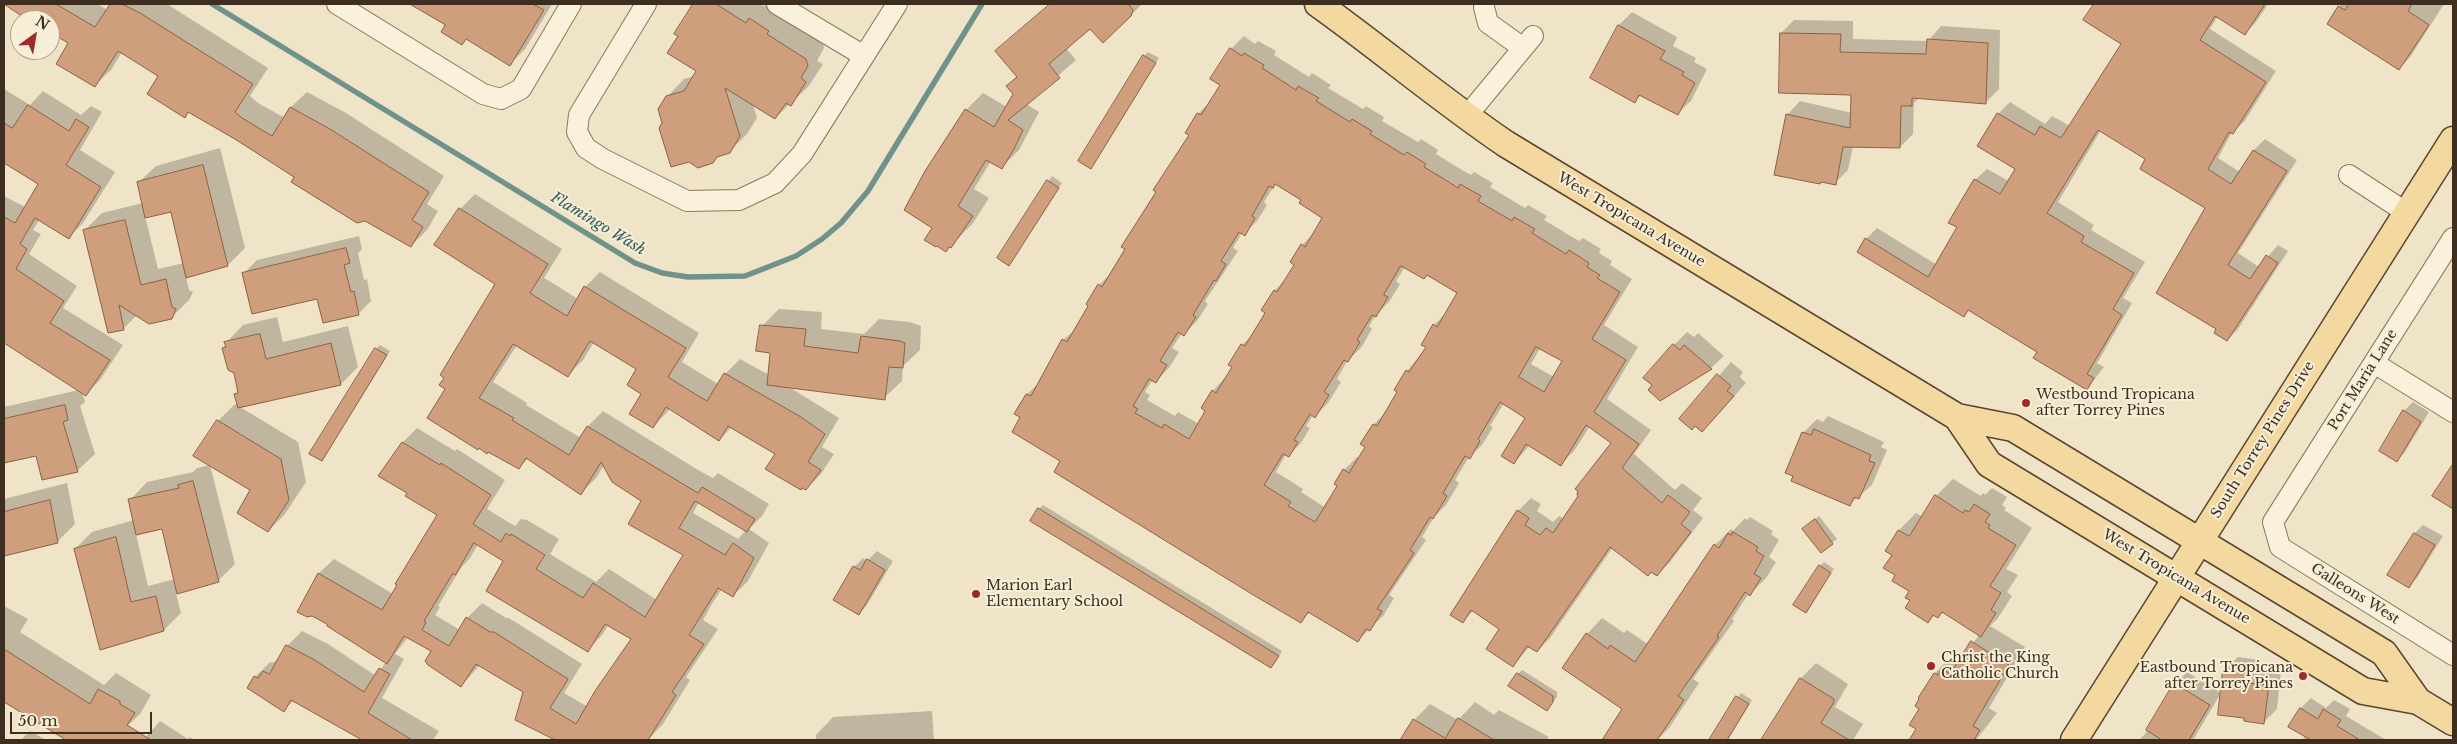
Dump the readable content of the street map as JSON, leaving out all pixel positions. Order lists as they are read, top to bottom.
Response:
{
  "streets": {
    "main road": ["West Tropicana Avenue", "South Torrey Pines Drive"],
    "street": ["Port Maria Lane", "Galleons West"]
  },
  "crossings": [
    ["West Tropicana Avenue", "South Torrey Pines Drive"],
    ["Port Maria Lane", "Galleons West"]
  ],
  "water": ["Flamingo Wash"],
  "places": [
    "Westbound Tropicana after Torrey Pines",
    "Marion Earl Elementary School",
    "Christ the King Catholic Church",
    "Eastbound Tropicana after Torrey Pines"
  ],
  "scale_bar": "50 m",
  "north": "top right"
}
